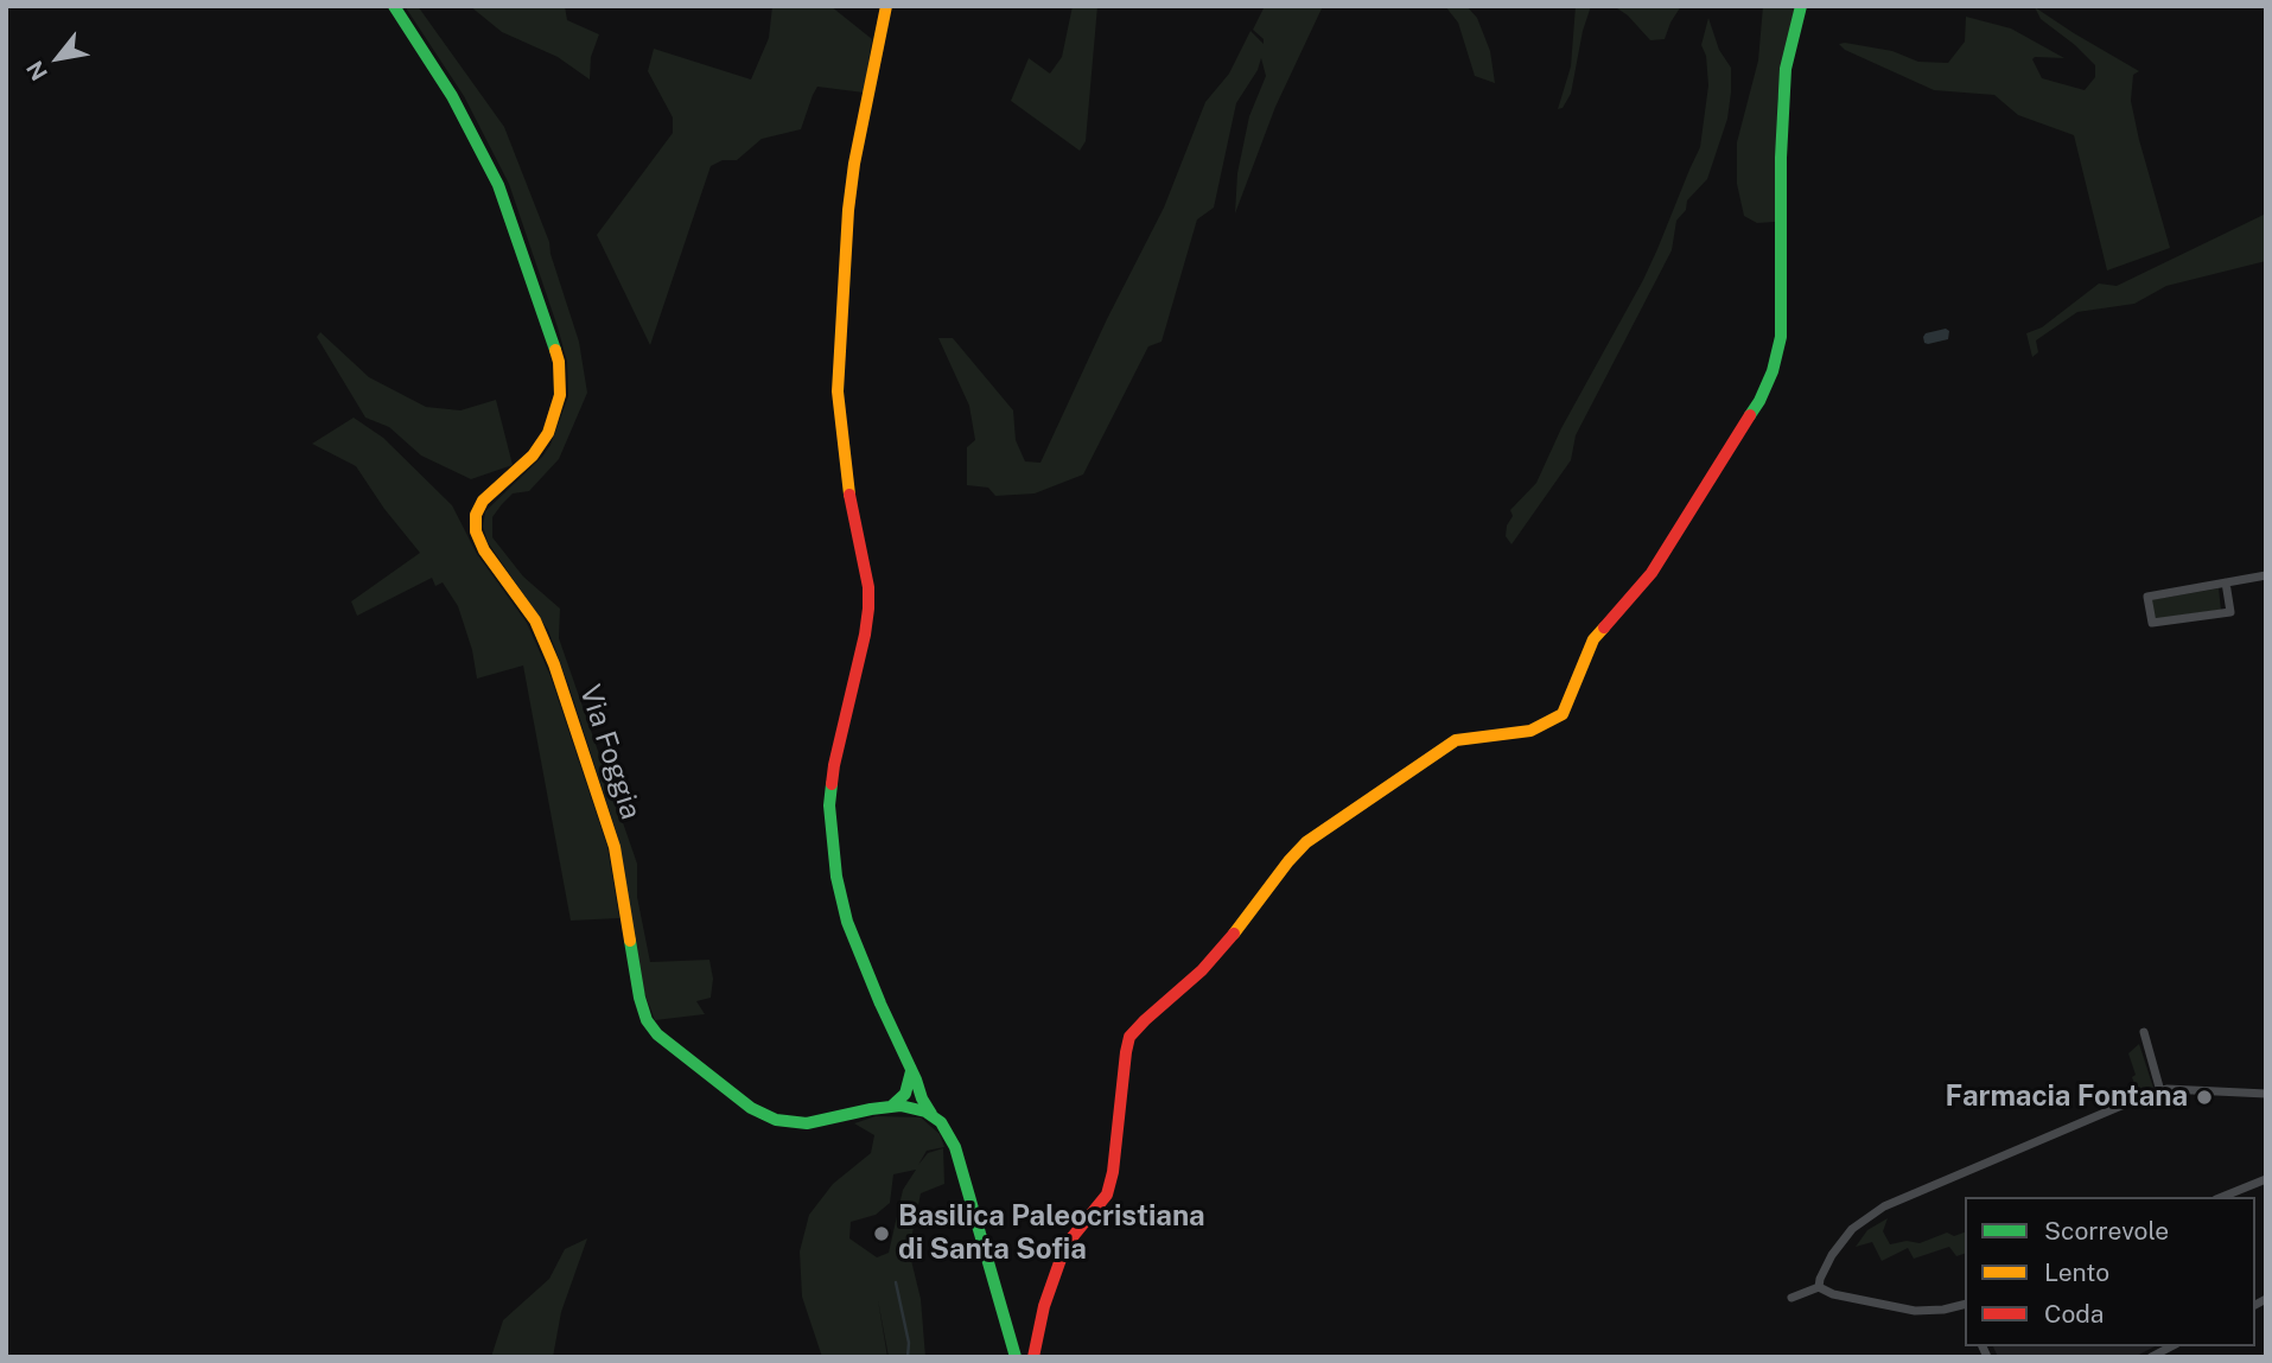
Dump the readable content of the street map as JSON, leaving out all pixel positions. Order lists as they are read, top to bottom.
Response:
{
  "streets": {
    "street": ["Via Foggia"]
  },
  "places": ["Farmacia Fontana", "Basilica Paleocristiana di Santa Sofia"],
  "legend": ["Scorrevole", "Lento", "Coda"],
  "north": "bottom left"
}
